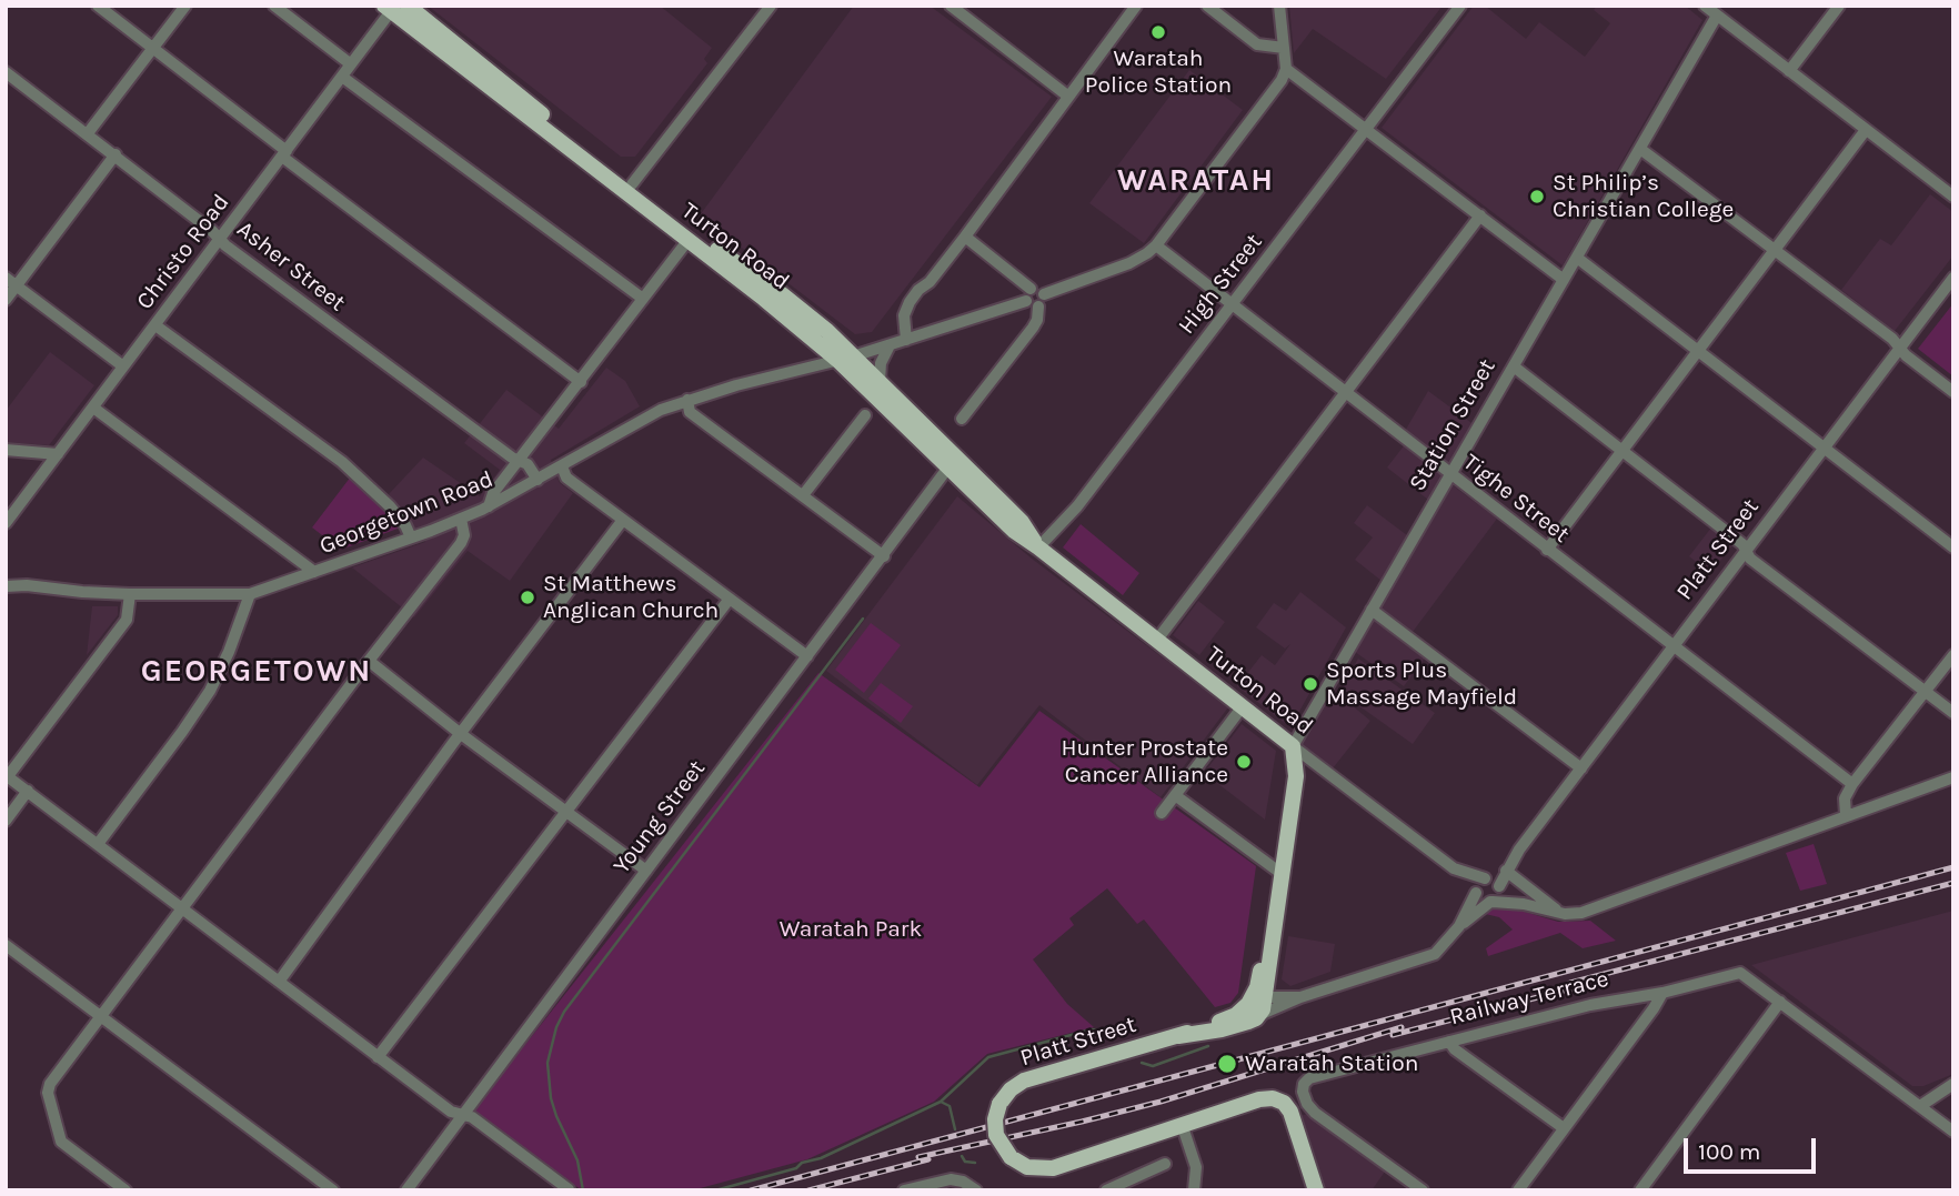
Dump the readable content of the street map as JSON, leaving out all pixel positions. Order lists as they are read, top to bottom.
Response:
{
  "streets": {
    "main road": ["Turton Road", "Platt Street"],
    "street": [
      "Christo Road",
      "Asher Street",
      "High Street",
      "Station Street",
      "Tighe Street",
      "Georgetown Road",
      "Young Street",
      "Railway Terrace"
    ]
  },
  "crossings": [
    ["Turton Road", "Christo Road"],
    ["Turton Road", "High Street"],
    ["Turton Road", "Station Street"],
    ["Turton Road", "Georgetown Road"],
    ["Turton Road", "Platt Street"],
    ["Turton Road", "Young Street"],
    ["Christo Road", "Asher Street"],
    ["High Street", "Tighe Street"],
    ["Station Street", "Tighe Street"],
    ["Tighe Street", "Platt Street"]
  ],
  "districts": ["WARATAH", "GEORGETOWN"],
  "parks": ["Waratah Park"],
  "places": [
    "Waratah Police Station",
    "St Philip’s Christian College",
    "St Matthews Anglican Church",
    "Sports Plus Massage Mayfield",
    "Hunter Prostate Cancer Alliance",
    "Waratah Station"
  ],
  "scale_bar": "100 m"
}
